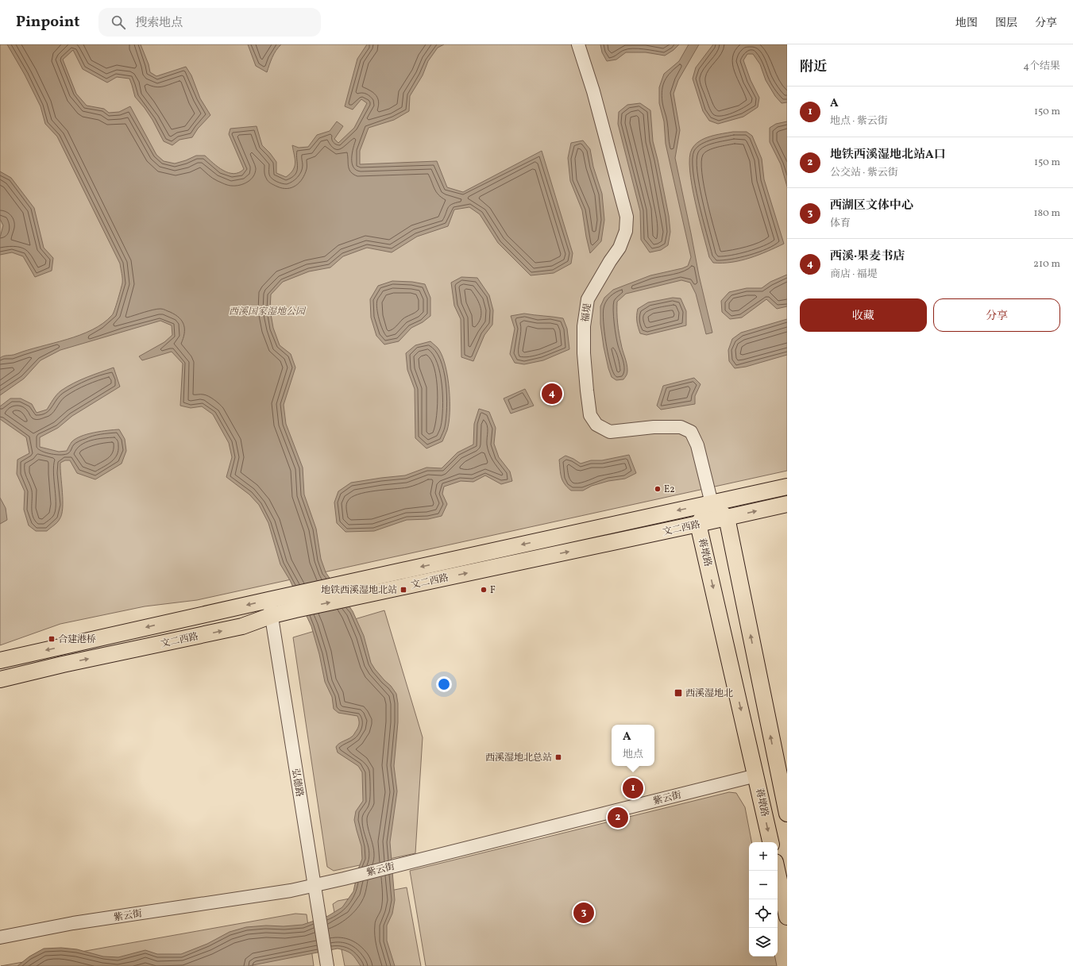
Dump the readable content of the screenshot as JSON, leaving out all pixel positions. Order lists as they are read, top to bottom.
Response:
{
  "streets": {
    "main road": ["文二西路", "蒋墩路"],
    "street": ["福堤", "弘德路", "紫云街"]
  },
  "crossings": [
    ["福堤", "文二西路"],
    ["文二西路", "蒋墩路"],
    ["文二西路", "弘德路"],
    ["蒋墩路", "紫云街"],
    ["弘德路", "紫云街"]
  ],
  "parks": ["西溪国家湿地公园"],
  "places": {
    "other": ["E2", "F"],
    "transit": [
      "地铁西溪湿地北站",
      "合建港桥",
      "西溪湿地北",
      "西溪湿地北总站"
    ]
  },
  "page": {
    "header": "Pinpoint",
    "search": "搜索地点",
    "nav": ["地图", "图层", "分享"],
    "heading": ["附近", "4个结果"],
    "list": [
      {
        "mark": "1",
        "name": "A",
        "note": "地点 · 紫云街",
        "value": "150 m"
      },
      {
        "mark": "2",
        "name": "地铁西溪湿地北站A口",
        "note": "公交站 · 紫云街",
        "value": "150 m"
      },
      {
        "mark": "3",
        "name": "西湖区文体中心",
        "note": "体育",
        "value": "180 m"
      },
      {
        "mark": "4",
        "name": "西溪·果麦书店",
        "note": "商店 · 福堤",
        "value": "210 m"
      }
    ],
    "buttons": ["收藏", "分享"],
    "pins": [
      "4",
      "1",
      "2",
      "3"
    ],
    "popup": ["A", "地点"],
    "map_buttons": ["+", "−"]
  }
}
